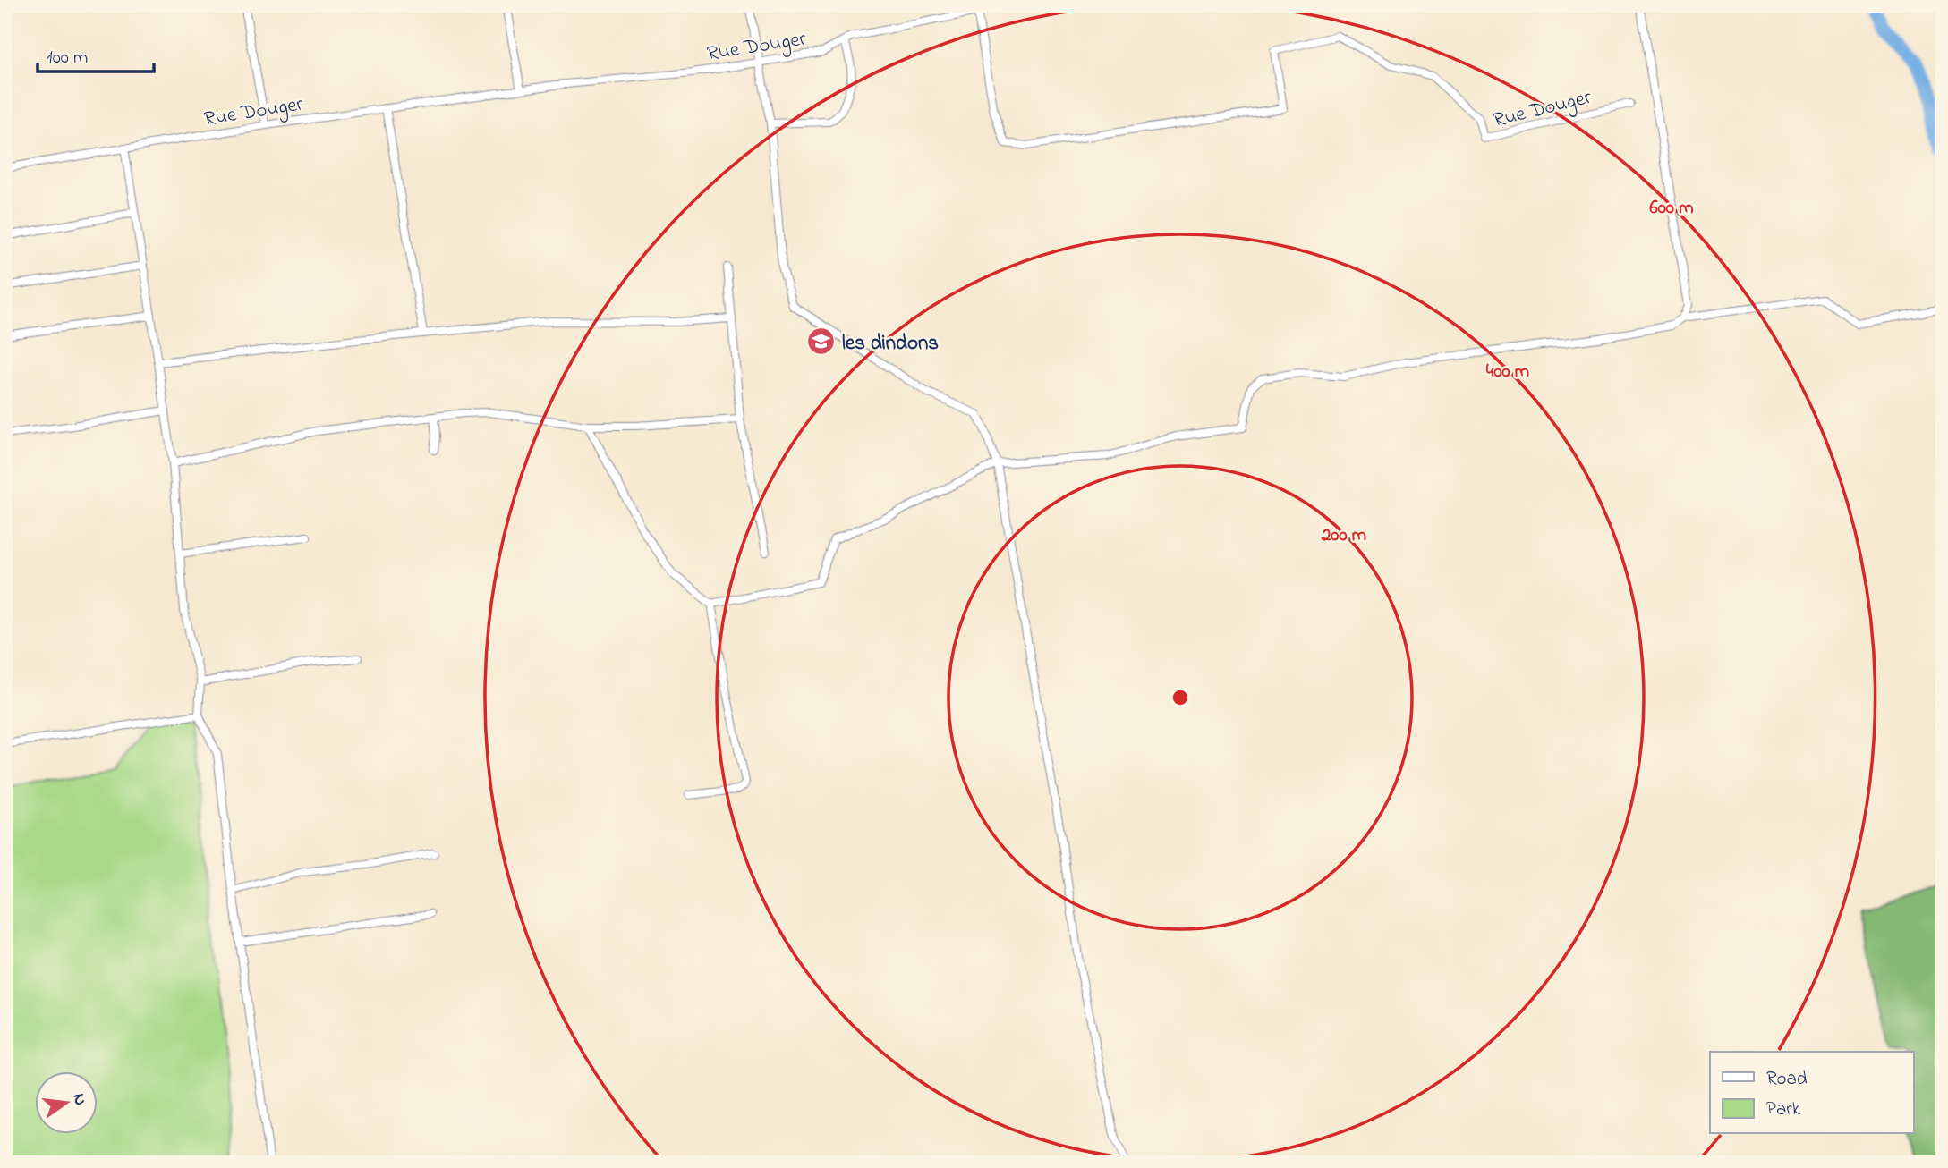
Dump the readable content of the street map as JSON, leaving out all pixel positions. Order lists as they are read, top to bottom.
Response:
{
  "streets": {
    "street": ["Rue Douger"]
  },
  "places": {
    "school or university": ["les dindons"]
  },
  "legend": ["Road", "Park"],
  "scale_bar": "100 m",
  "north": "right",
  "rings": ["600 m", "400 m", "200 m"]
}
